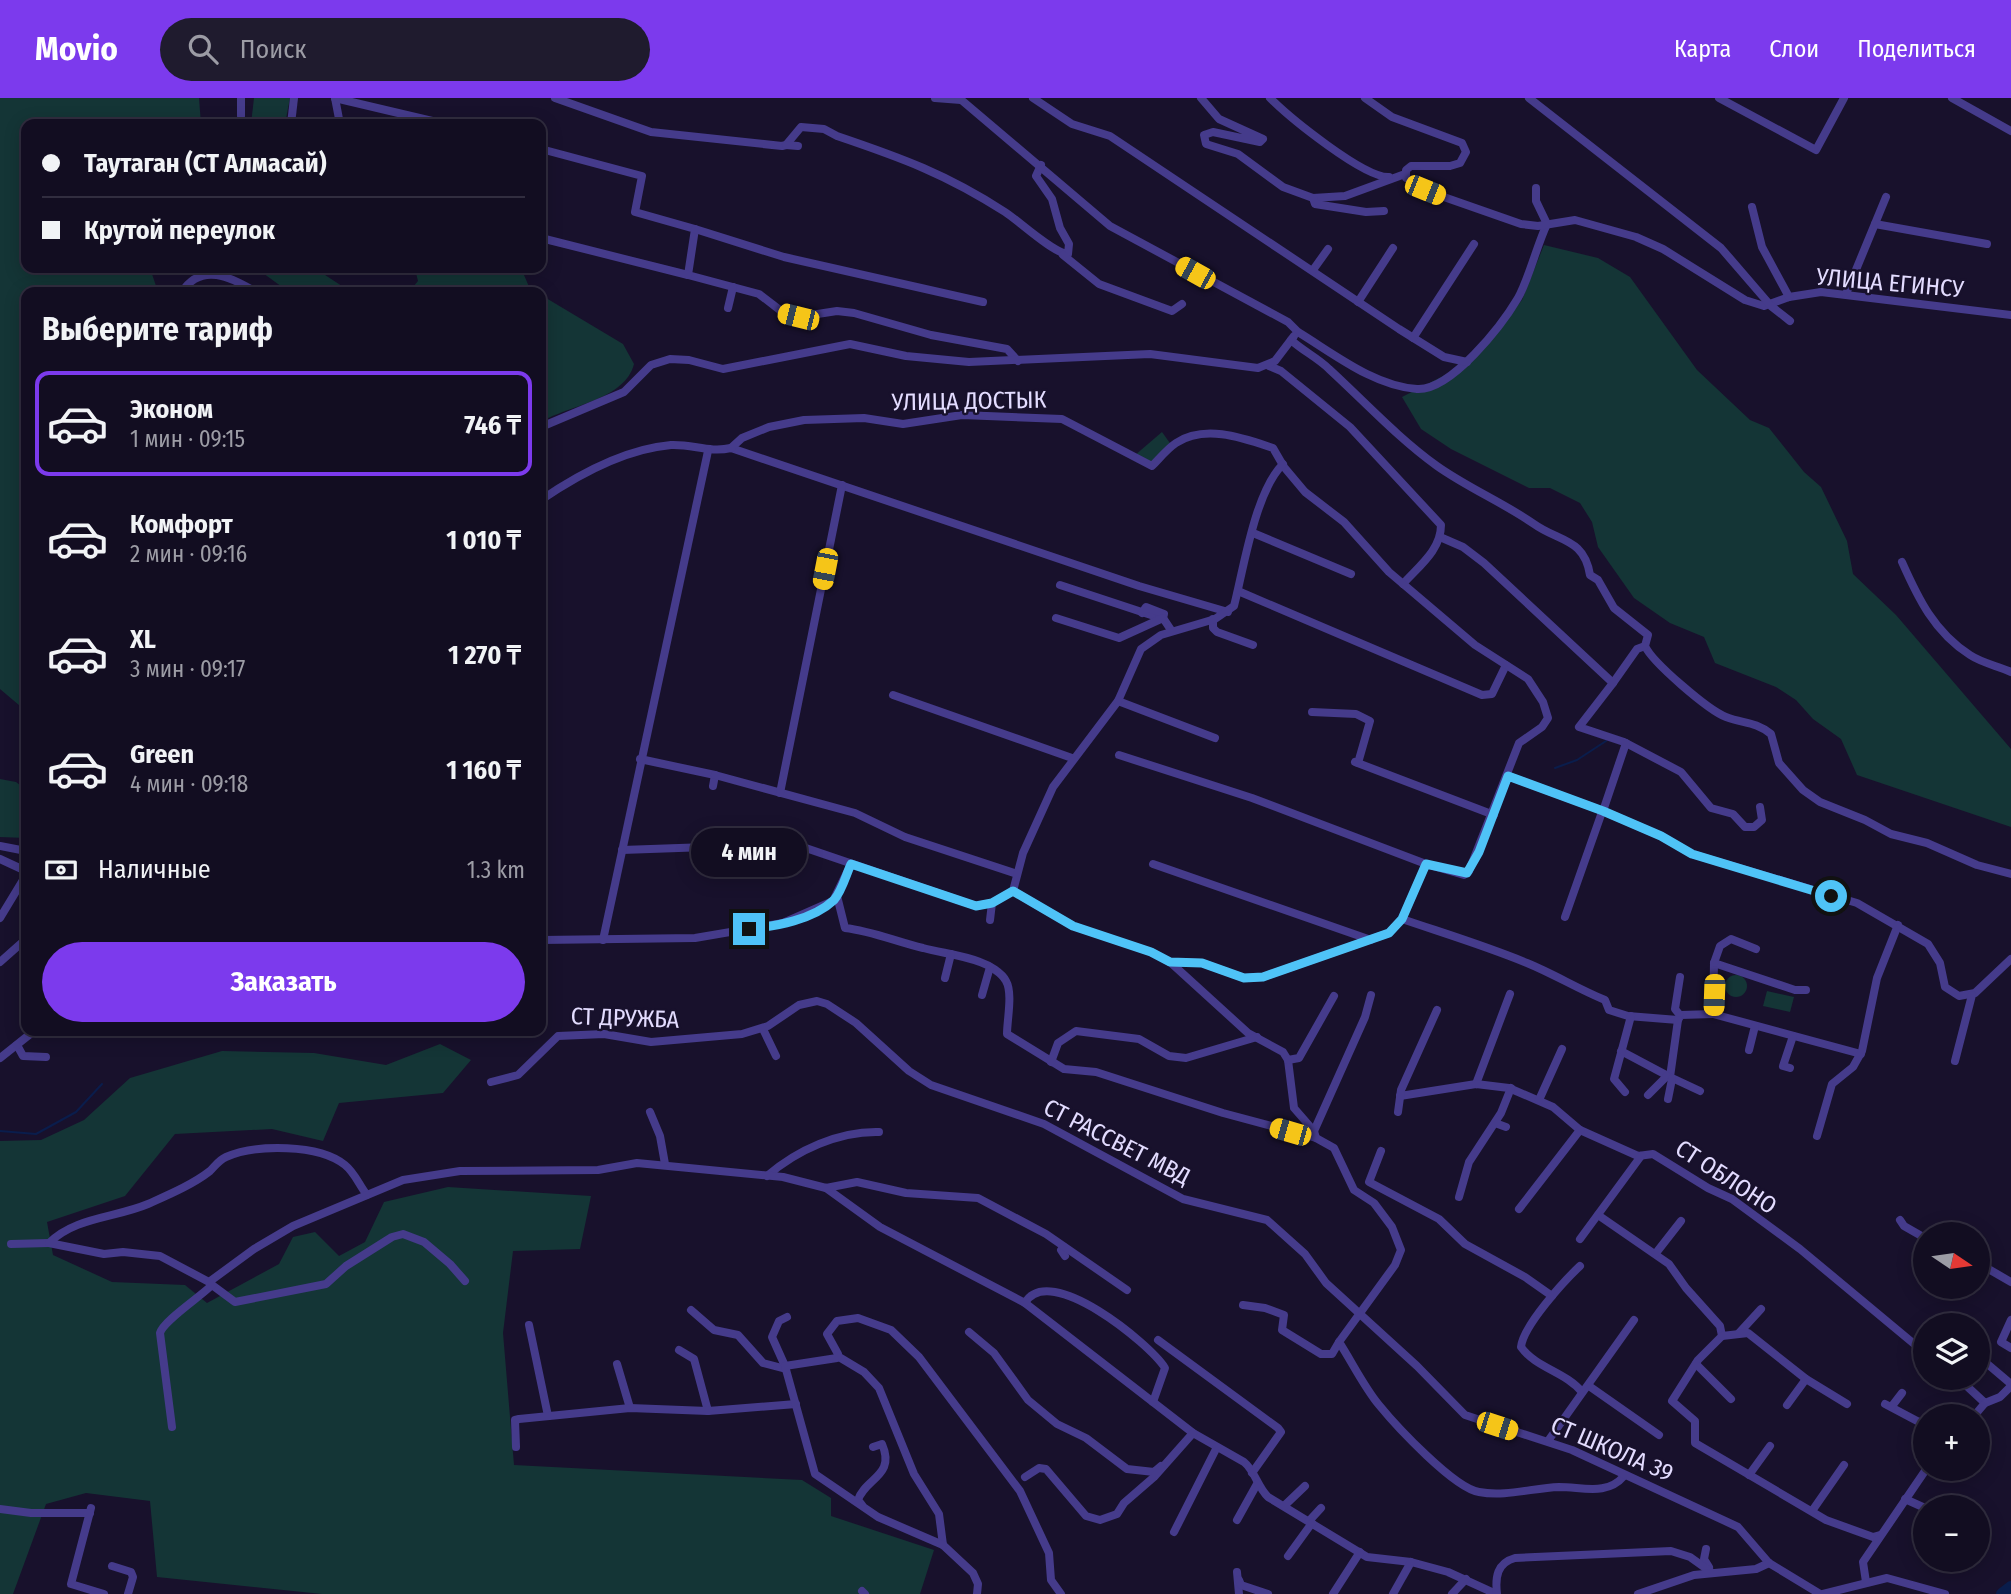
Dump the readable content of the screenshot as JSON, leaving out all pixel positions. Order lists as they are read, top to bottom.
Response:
{
  "streets": {
    "street": [
      "УЛИЦА ЕГИНСУ",
      "УЛИЦА ДОСТЫК",
      "СТ ДРУЖБА",
      "СТ РАССВЕТ МВД",
      "СТ ОБЛОНО",
      "СТ ШКОЛА 39"
    ]
  },
  "crossings": [
    ["СТ ДРУЖБА", "СТ РАССВЕТ МВД"],
    ["СТ РАССВЕТ МВД", "СТ ШКОЛА 39"]
  ],
  "north": "right",
  "page": {
    "header": "Movio",
    "search": "Поиск",
    "nav": ["Карта", "Слои", "Поделиться"],
    "banner": ["Таутаган (СТ Алмасай)", "Крутой переулок"],
    "heading": "Выберите тариф",
    "list": [
      {
        "name": "Эконом",
        "note": "1 мин · 09:15",
        "value": "746 ₸"
      },
      {
        "name": "Комфорт",
        "note": "2 мин · 09:16",
        "value": "1 010 ₸"
      },
      {
        "name": "XL",
        "note": "3 мин · 09:17",
        "value": "1 270 ₸"
      },
      {
        "name": "Green",
        "note": "4 мин · 09:18",
        "value": "1 160 ₸"
      }
    ],
    "bubble": "4 мин",
    "pay": ["Наличные", "1.3 km"],
    "buttons": "Заказать",
    "map_buttons": ["+", "−"]
  }
}
